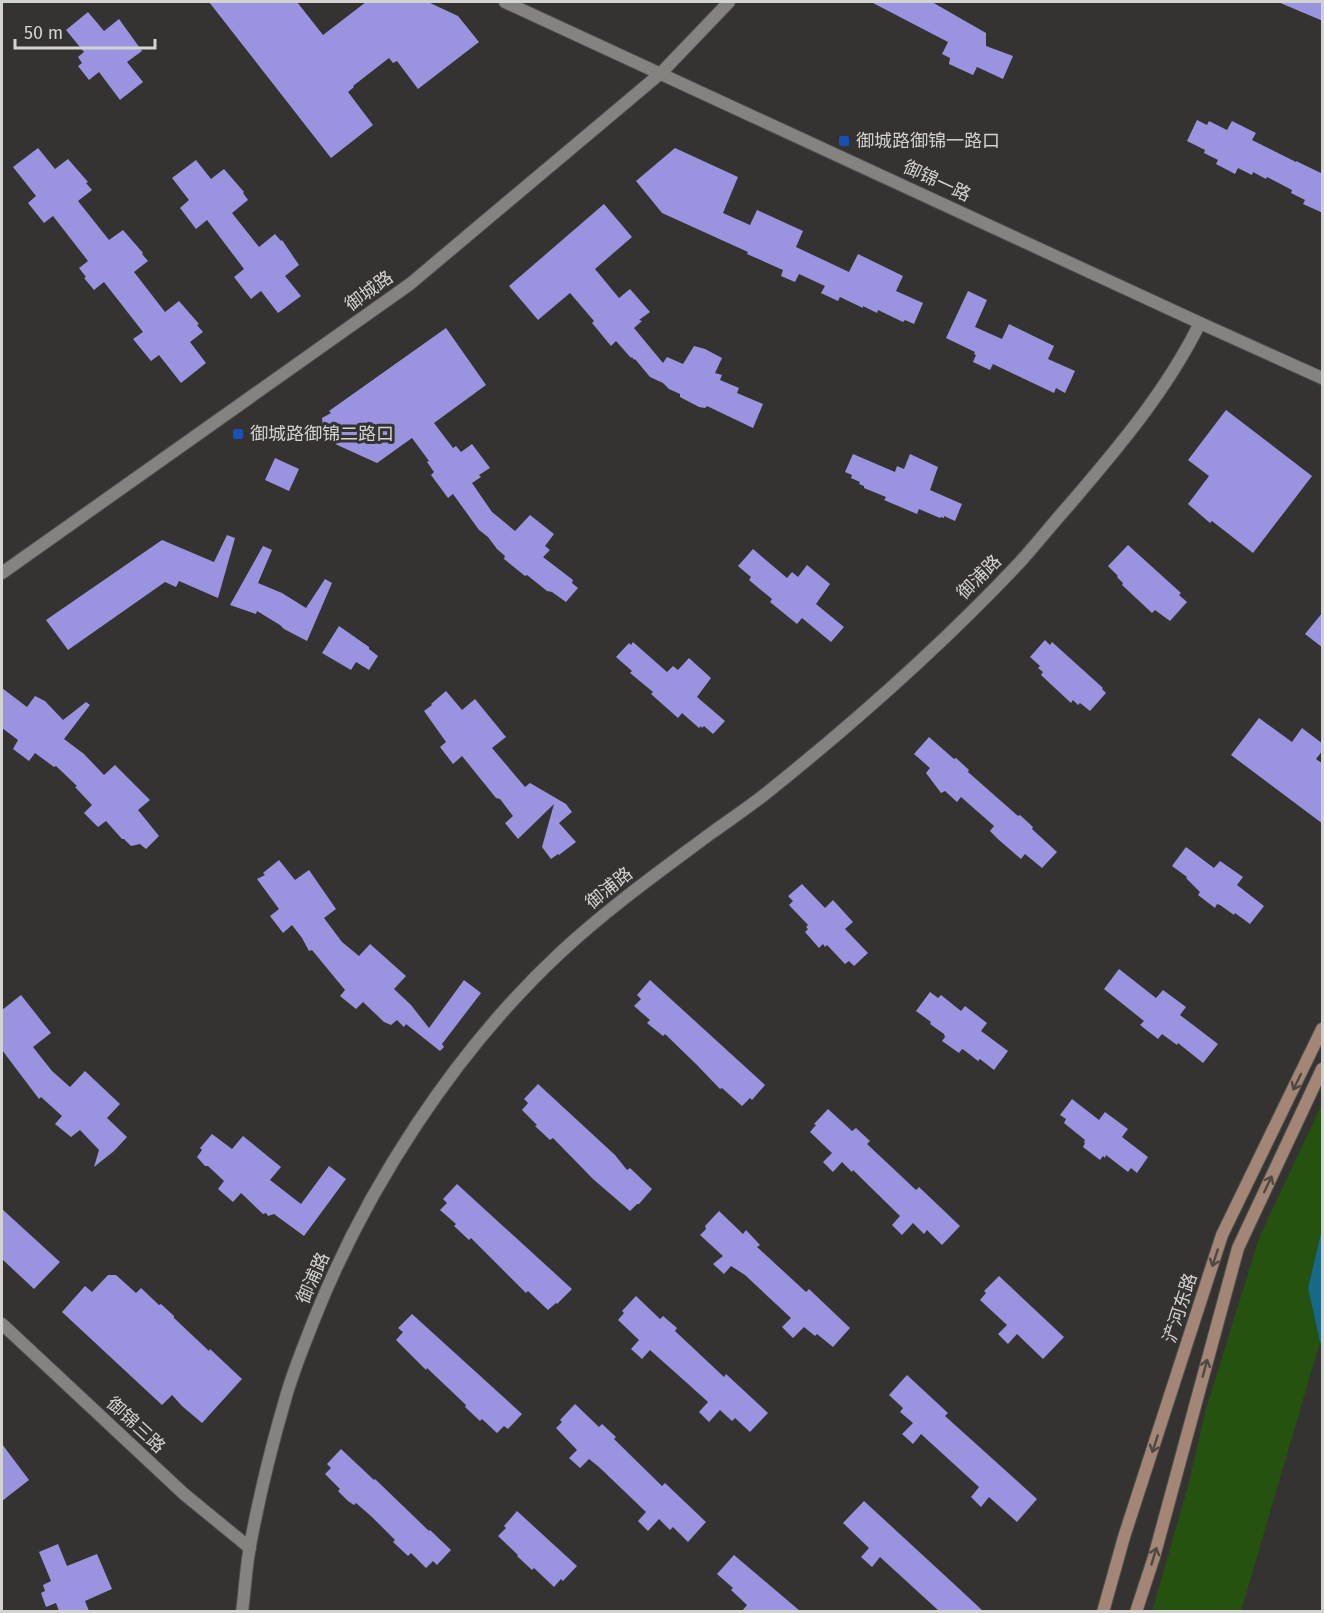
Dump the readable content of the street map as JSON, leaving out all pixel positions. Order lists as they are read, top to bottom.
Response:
{
  "streets": {
    "main road": ["浐河东路"],
    "street": [
      "御锦一路",
      "御城路",
      "御浦路",
      "御锦三路"
    ]
  },
  "crossings": [
    ["御锦一路", "御城路"],
    ["御锦一路", "御浦路"],
    ["御浦路", "御锦三路"]
  ],
  "places": {
    "transit": ["御城路御锦一路口", "御城路御锦二路口"]
  },
  "scale_bar": "50 m"
}
